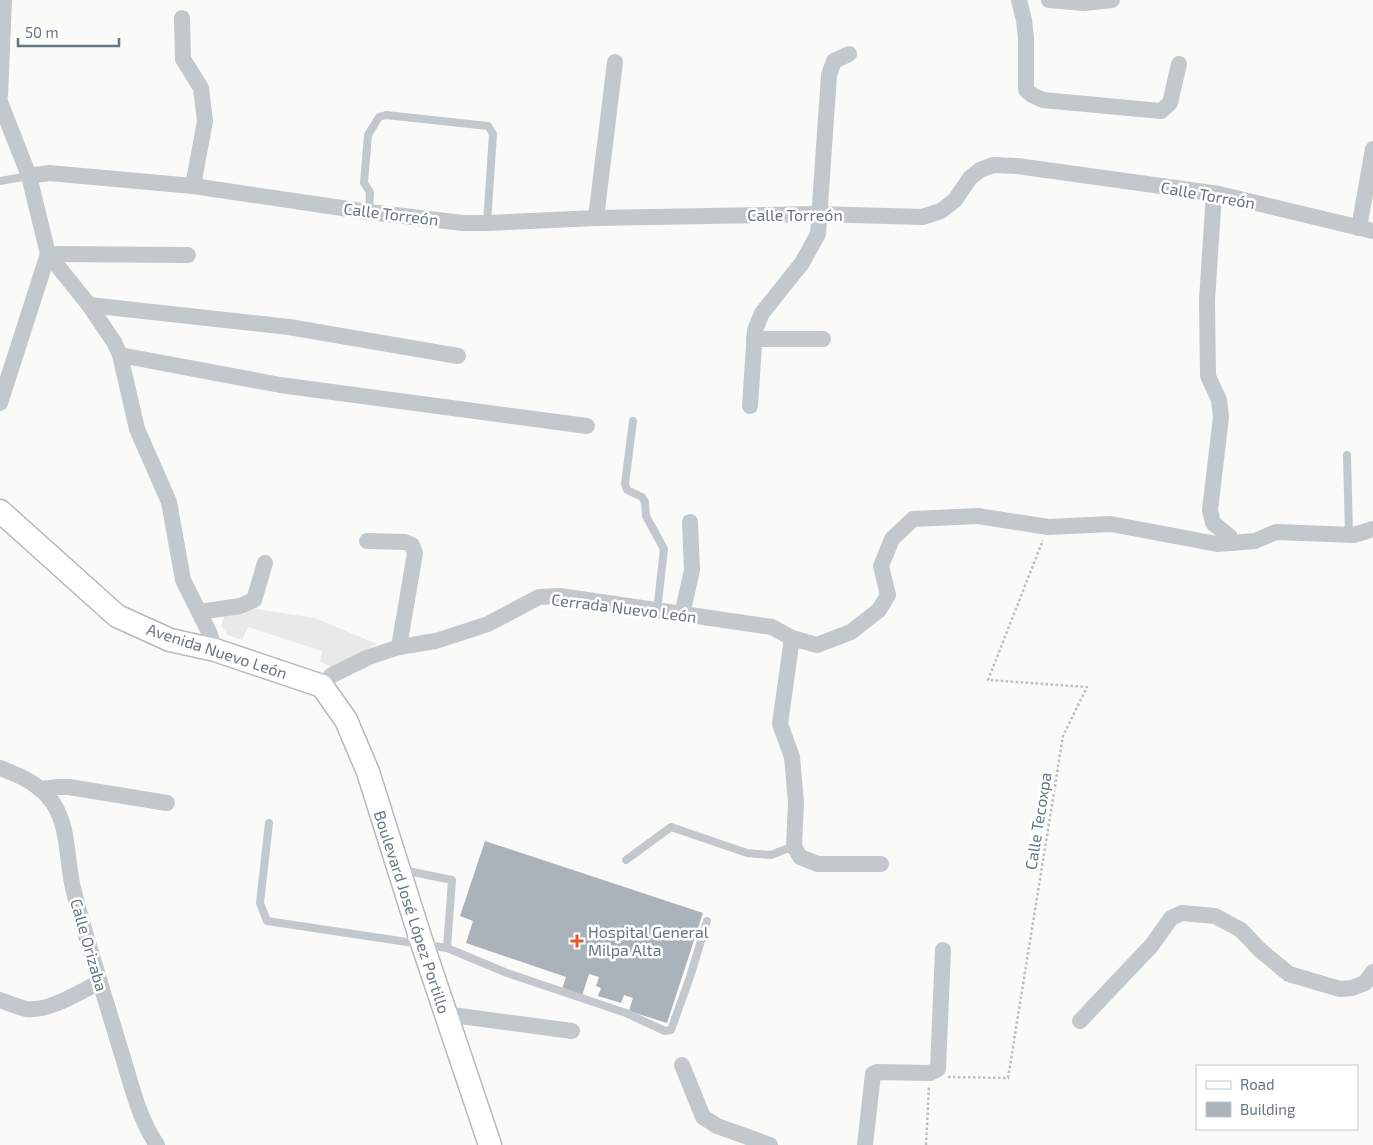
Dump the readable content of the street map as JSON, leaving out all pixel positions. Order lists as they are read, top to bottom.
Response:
{
  "streets": {
    "main road": ["Avenida Nuevo León", "Boulevard José López Portillo"],
    "street": ["Calle Torreón", "Cerrada Nuevo León", "Calle Orizaba"],
    "path": ["Calle Tecoxpa"]
  },
  "crossings": [
    ["Cerrada Nuevo León", "Avenida Nuevo León"],
    ["Cerrada Nuevo León", "Calle Tecoxpa"],
    ["Cerrada Nuevo León", "Boulevard José López Portillo"],
    ["Avenida Nuevo León", "Boulevard José López Portillo"]
  ],
  "places": {
    "health": ["Hospital General Milpa Alta"]
  },
  "legend": ["Road", "Building"],
  "scale_bar": "50 m"
}
